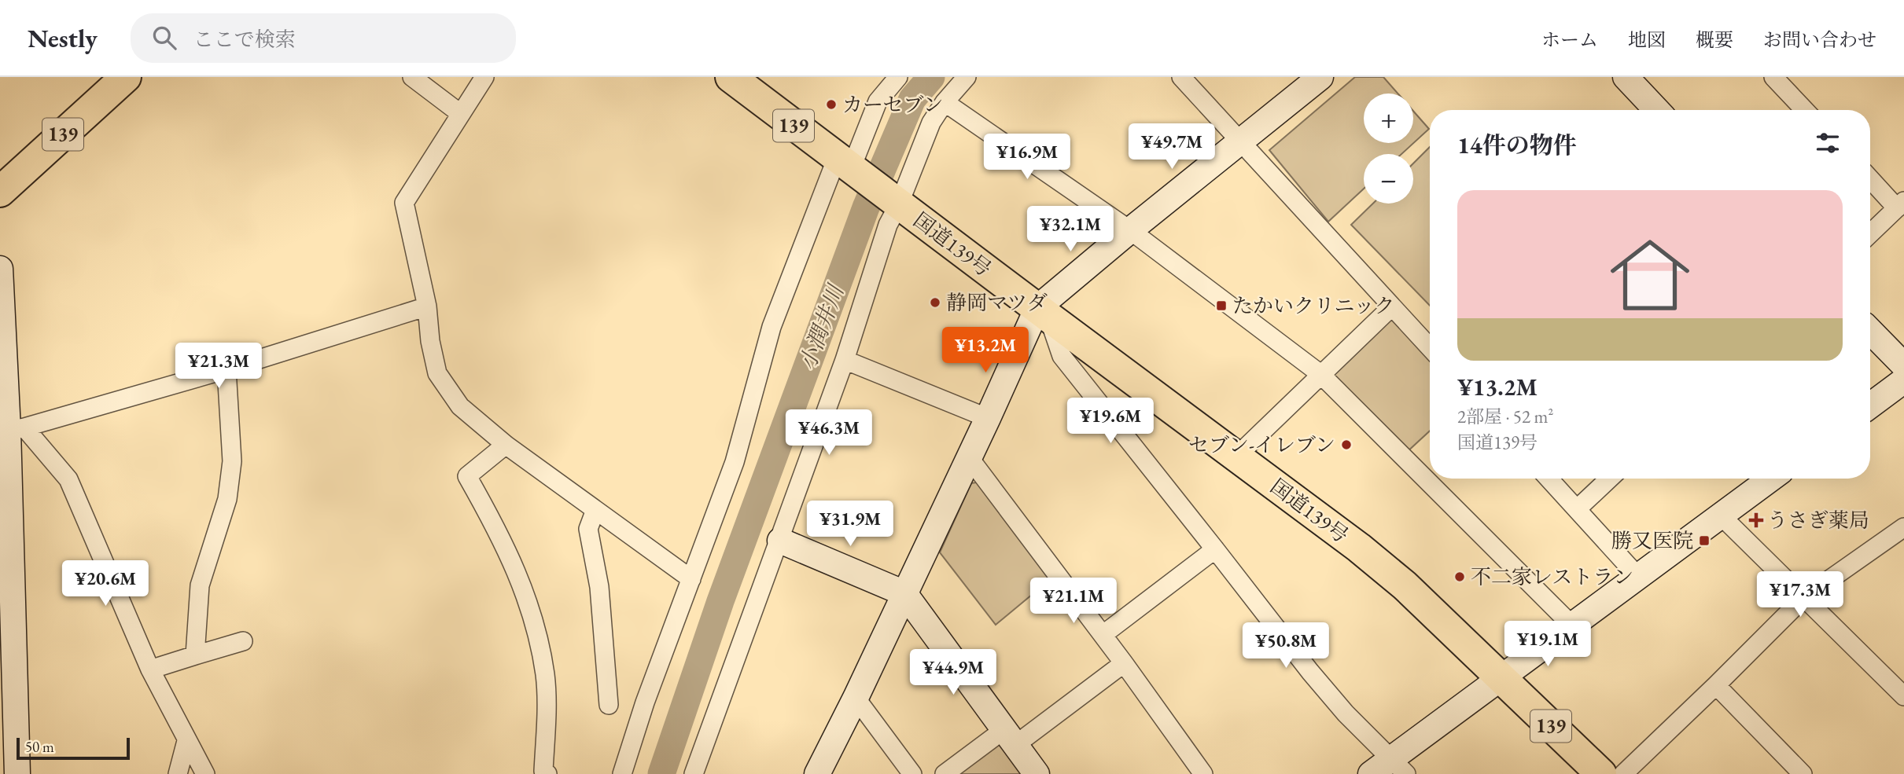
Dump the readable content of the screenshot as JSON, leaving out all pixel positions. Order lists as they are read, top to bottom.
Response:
{
  "streets": {
    "highway": ["139", "国道139号"]
  },
  "water": ["小潤井川"],
  "places": {
    "other": [
      "カーセブン",
      "静岡マツダ",
      "セブン-イレブン",
      "不二家レストラン"
    ],
    "transit": ["たかいクリニック", "勝又医院"],
    "health": ["うさぎ薬局"]
  },
  "scale_bar": "50 m",
  "page": {
    "header": "Nestly",
    "search": "ここで検索",
    "nav": [
      "ホーム",
      "地図",
      "概要",
      "お問い合わせ"
    ],
    "map_buttons": ["+", "−"],
    "heading": "14件の物件",
    "price": [
      "¥49.7M",
      "¥16.9M",
      "¥32.1M",
      "¥13.2M",
      "¥21.3M",
      "¥19.6M",
      "¥46.3M",
      "¥31.9M",
      "¥20.6M",
      "¥17.3M",
      "¥21.1M",
      "¥19.1M",
      "¥50.8M",
      "¥44.9M"
    ],
    "list": [
      {
        "name": "¥13.2M",
        "note": "2部屋 · 52 m² · 国道139号"
      }
    ],
    "scale": "50 m"
  }
}
